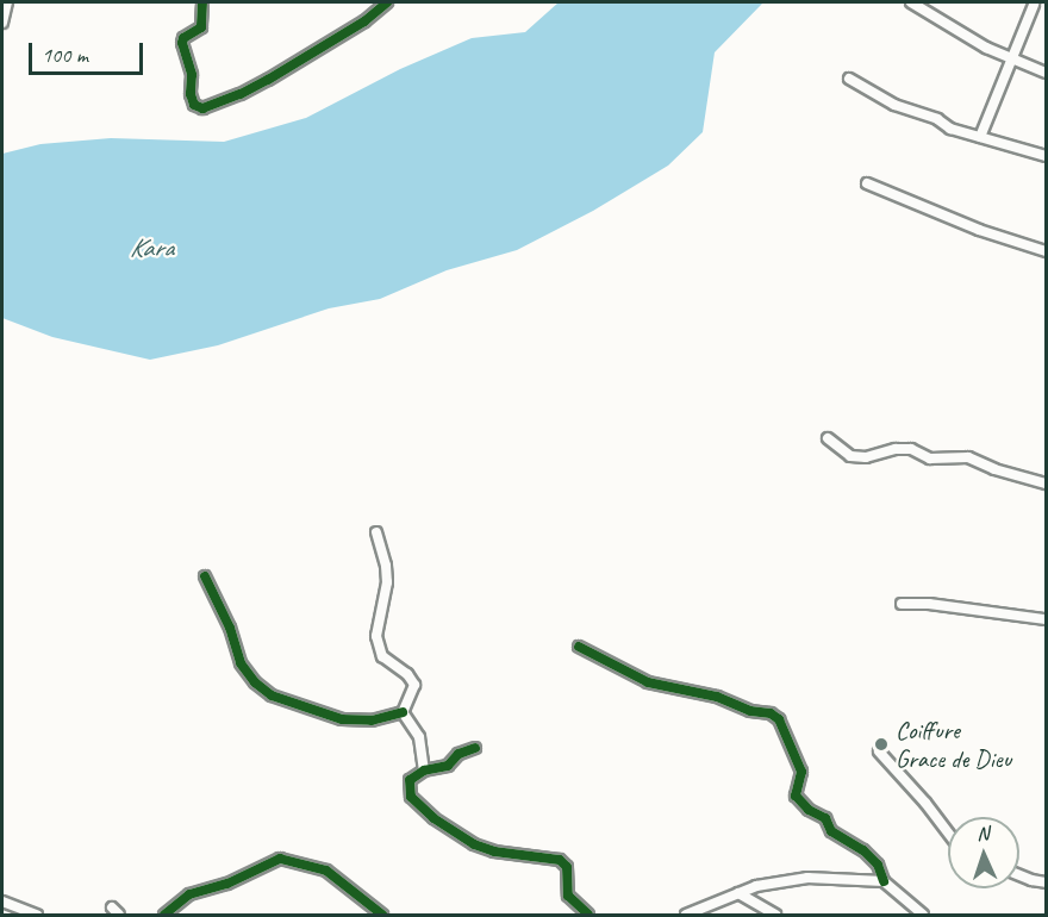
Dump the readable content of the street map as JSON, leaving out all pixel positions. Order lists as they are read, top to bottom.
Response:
{
  "water": ["Kara"],
  "places": ["Coiffure Grace de Dieu"],
  "scale_bar": "100 m",
  "north": "top"
}
